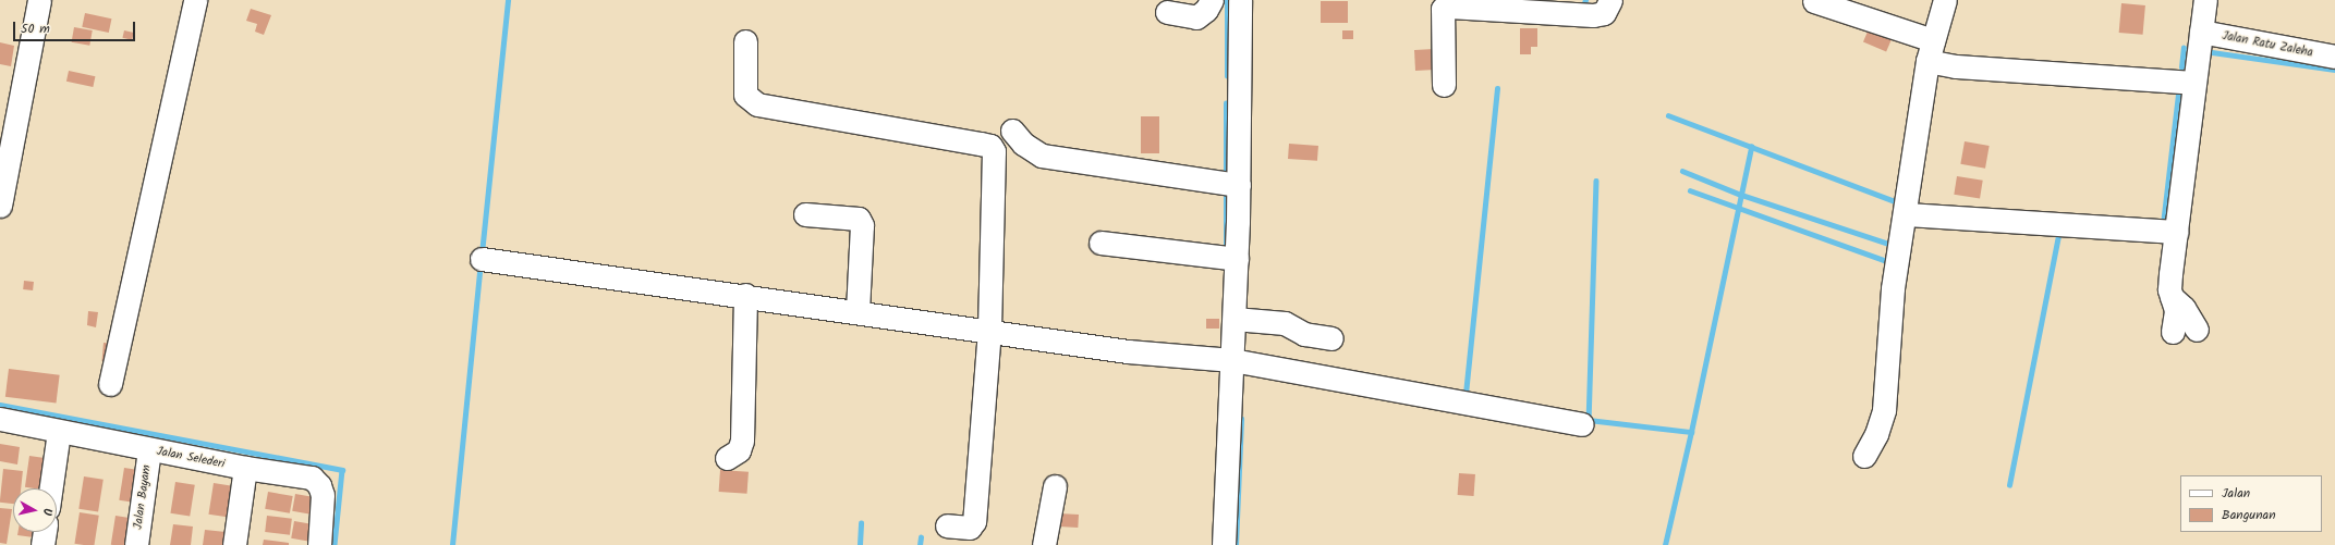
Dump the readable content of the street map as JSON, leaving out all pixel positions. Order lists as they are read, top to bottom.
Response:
{
  "streets": {
    "street": ["Jalan Ratu Zaleha", "Jalan Selederi", "Jalan Bayam"]
  },
  "crossings": [
    ["Jalan Selederi", "Jalan Bayam"]
  ],
  "legend": ["Jalan", "Bangunan"],
  "scale_bar": "50 m",
  "north": "right"
}
